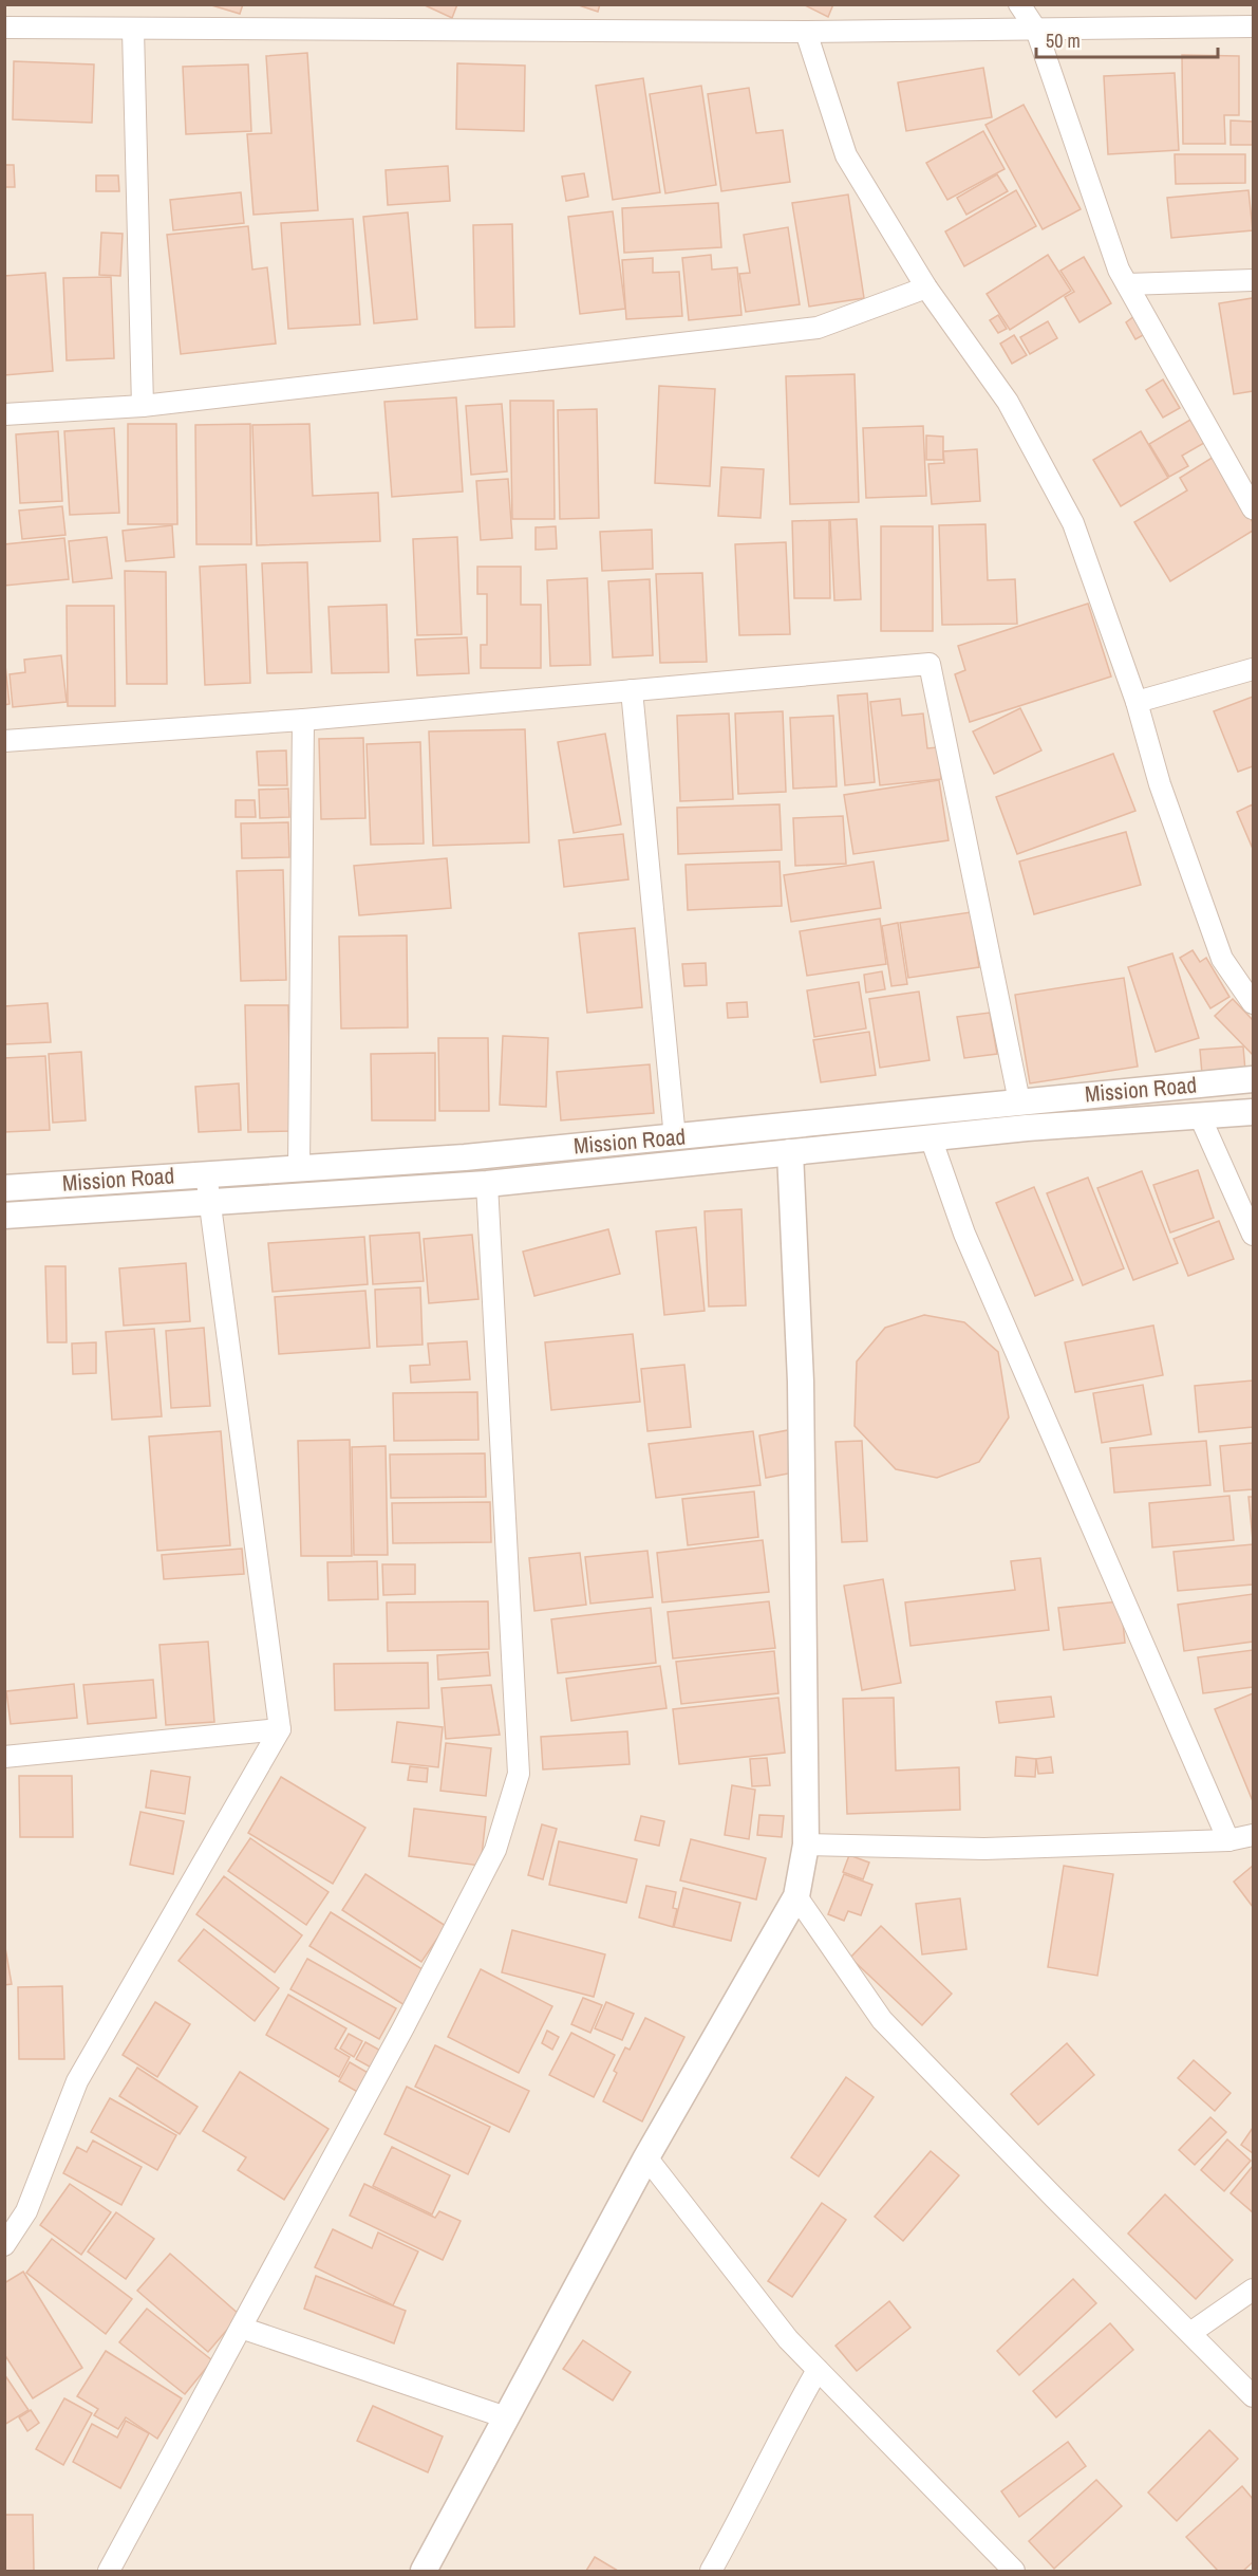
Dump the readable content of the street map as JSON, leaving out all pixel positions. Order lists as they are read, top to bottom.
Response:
{
  "streets": {
    "street": ["Mission Road"]
  },
  "scale_bar": "50 m"
}
